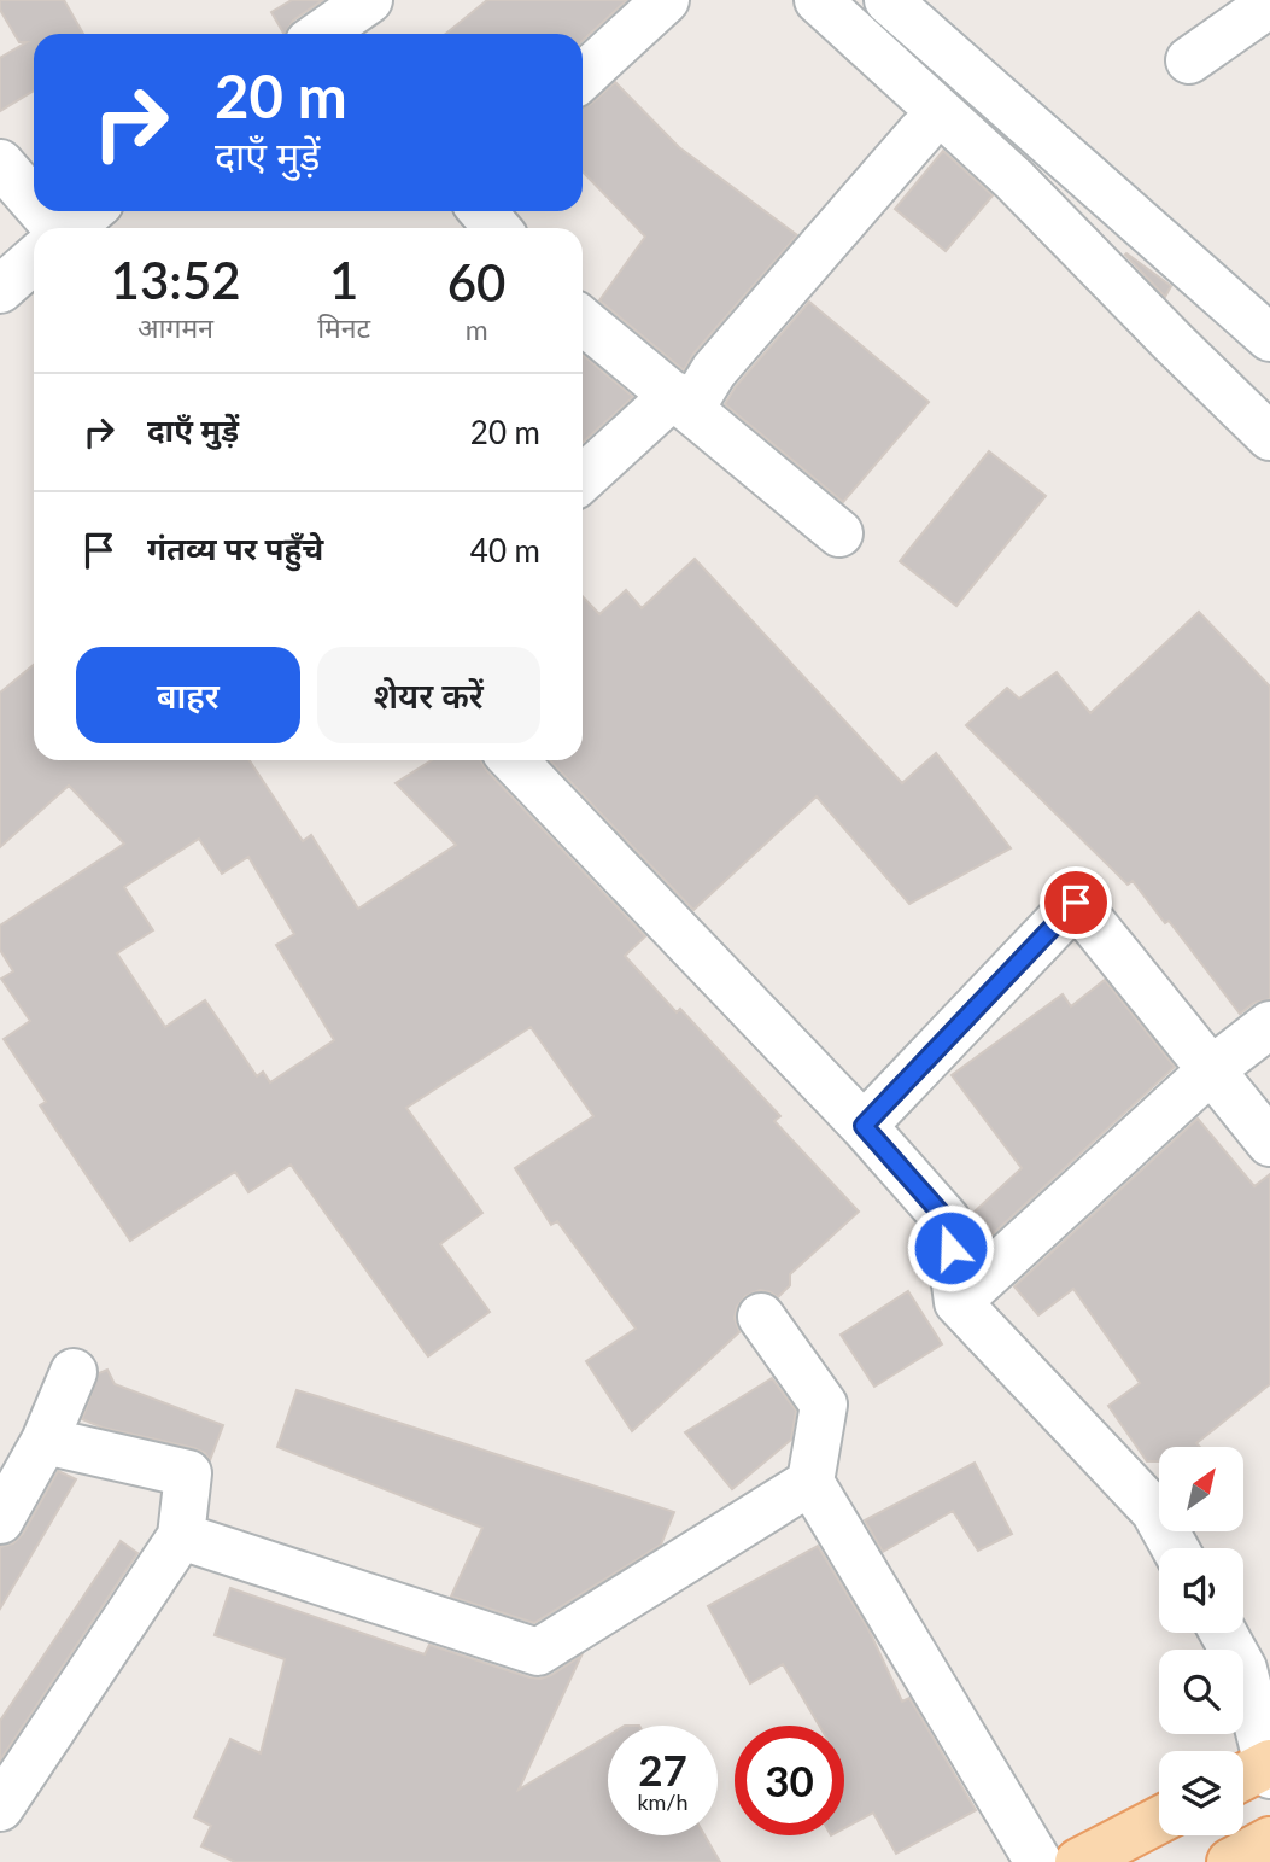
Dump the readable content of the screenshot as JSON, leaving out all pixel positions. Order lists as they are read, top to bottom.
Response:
{
  "north": "top right",
  "page": {
    "turn": ["20 m", "दाएँ मुड़ें"],
    "eta": [
      "13:52",
      "आगमन",
      "1",
      "मिनट",
      "60",
      "m"
    ],
    "list": [
      {
        "name": "दाएँ मुड़ें",
        "value": "20 m"
      },
      {
        "name": "गंतव्य पर पहुँचे",
        "value": "40 m"
      }
    ],
    "buttons": ["बाहर", "शेयर करें"],
    "speed": "27 km/h",
    "limit": "30"
  }
}
